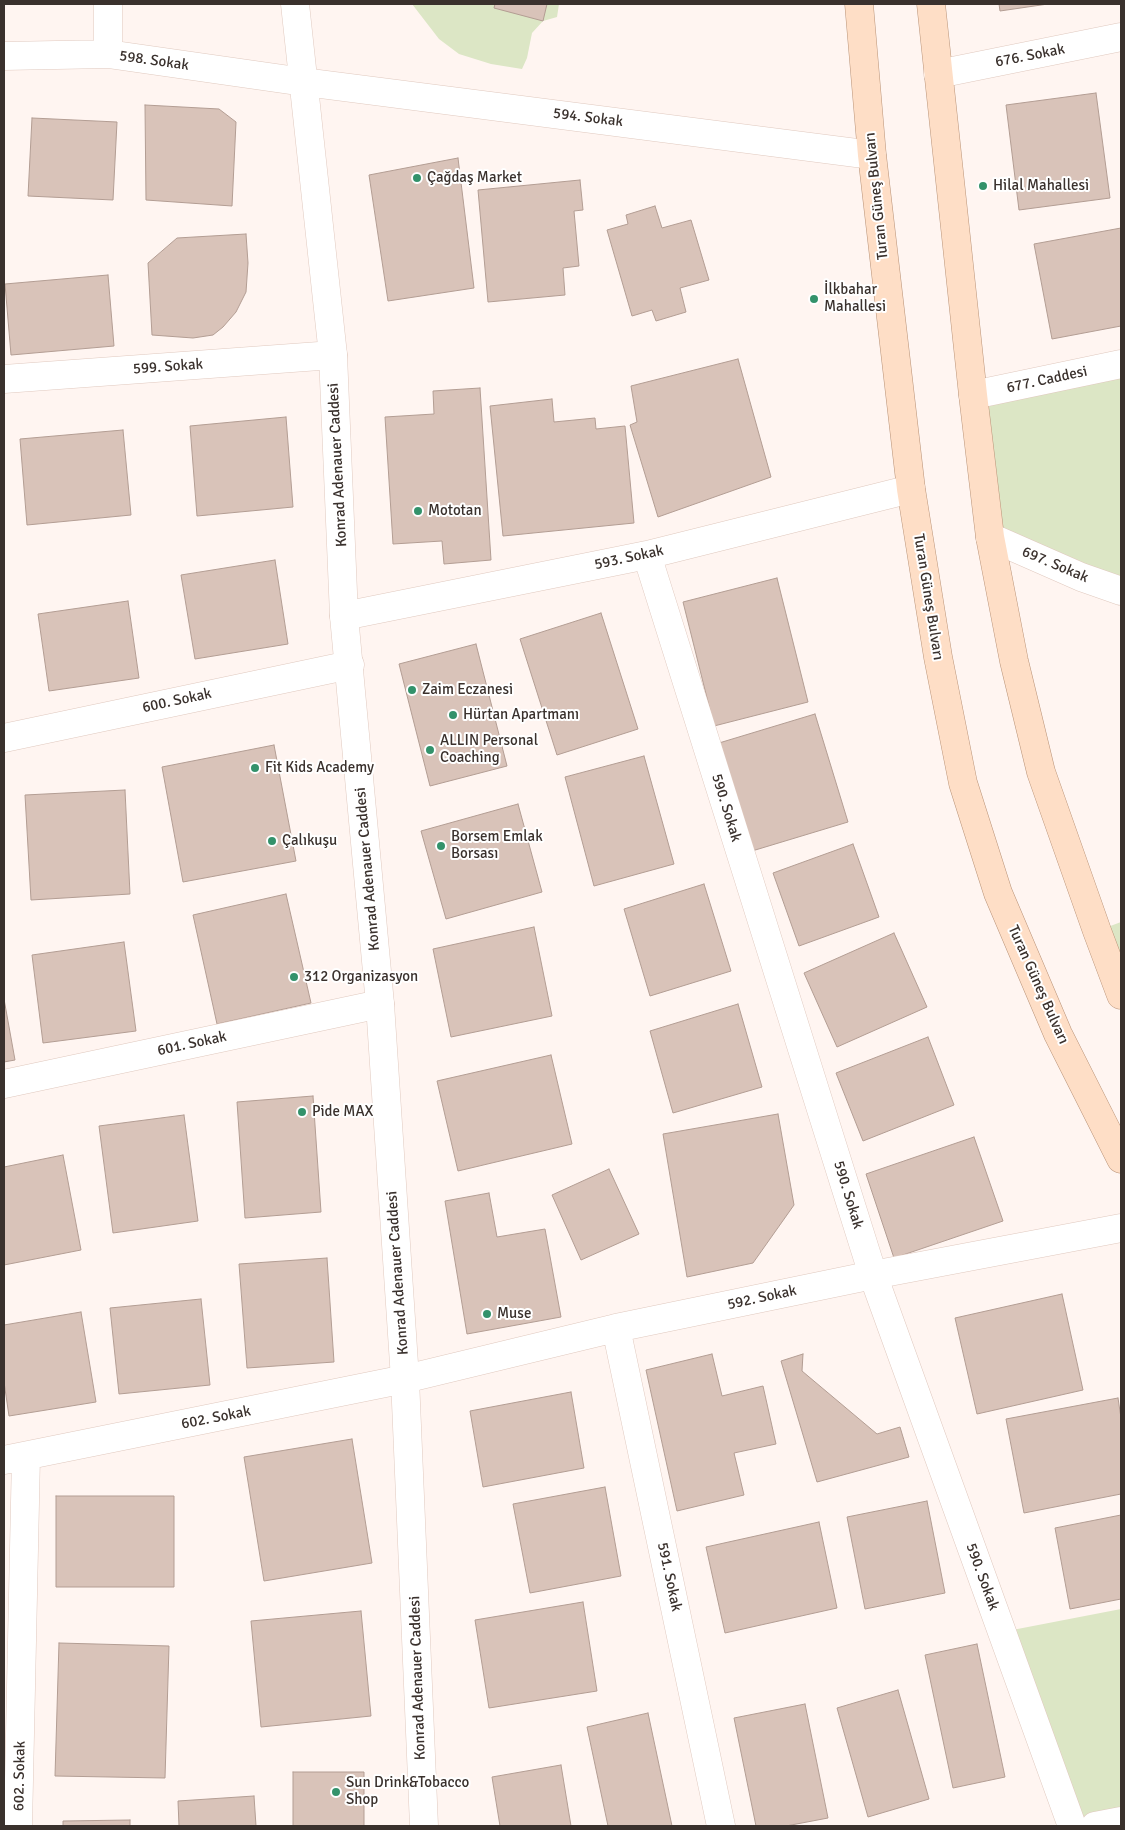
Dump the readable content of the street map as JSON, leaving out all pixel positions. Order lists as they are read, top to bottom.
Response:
{
  "streets": {
    "main road": ["Turan Güneş Bulvarı"],
    "street": [
      "676. Sokak",
      "598. Sokak",
      "594. Sokak",
      "599. Sokak",
      "677. Caddesi",
      "Konrad Adenauer Caddesi",
      "593. Sokak",
      "697. Sokak",
      "600. Sokak",
      "590. Sokak",
      "601. Sokak",
      "592. Sokak",
      "602. Sokak",
      "591. Sokak"
    ]
  },
  "crossings": [
    ["598. Sokak", "594. Sokak"],
    ["598. Sokak", "Konrad Adenauer Caddesi"],
    ["594. Sokak", "Turan Güneş Bulvarı"],
    ["594. Sokak", "Konrad Adenauer Caddesi"],
    ["Turan Güneş Bulvarı", "593. Sokak"],
    ["599. Sokak", "Konrad Adenauer Caddesi"],
    ["Konrad Adenauer Caddesi", "593. Sokak"],
    ["Konrad Adenauer Caddesi", "600. Sokak"],
    ["Konrad Adenauer Caddesi", "601. Sokak"],
    ["Konrad Adenauer Caddesi", "592. Sokak"],
    ["Konrad Adenauer Caddesi", "602. Sokak"],
    ["593. Sokak", "590. Sokak"],
    ["590. Sokak", "592. Sokak"],
    ["592. Sokak", "602. Sokak"],
    ["592. Sokak", "591. Sokak"]
  ],
  "places": [
    "Çağdaş Market",
    "Hilal Mahallesi",
    "İlkbahar Mahallesi",
    "Mototan",
    "Zaim Eczanesi",
    "Hürtan Apartmanı",
    "ALLIN Personal Coaching",
    "Fit Kids Academy",
    "Çalıkuşu",
    "Borsem Emlak Borsası",
    "312 Organizasyon",
    "Pide MAX",
    "Muse",
    "Sun Drink&Tobacco Shop"
  ]
}
